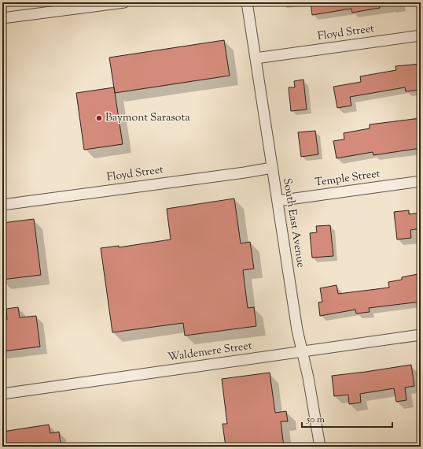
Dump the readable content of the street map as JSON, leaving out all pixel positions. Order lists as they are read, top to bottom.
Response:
{
  "streets": {
    "street": [
      "Floyd Street",
      "Temple Street",
      "South East Avenue",
      "Waldemere Street"
    ]
  },
  "crossings": [
    ["Floyd Street", "South East Avenue"],
    ["Temple Street", "South East Avenue"],
    ["South East Avenue", "Waldemere Street"]
  ],
  "places": ["Baymont Sarasota"],
  "scale_bar": "50 m"
}
